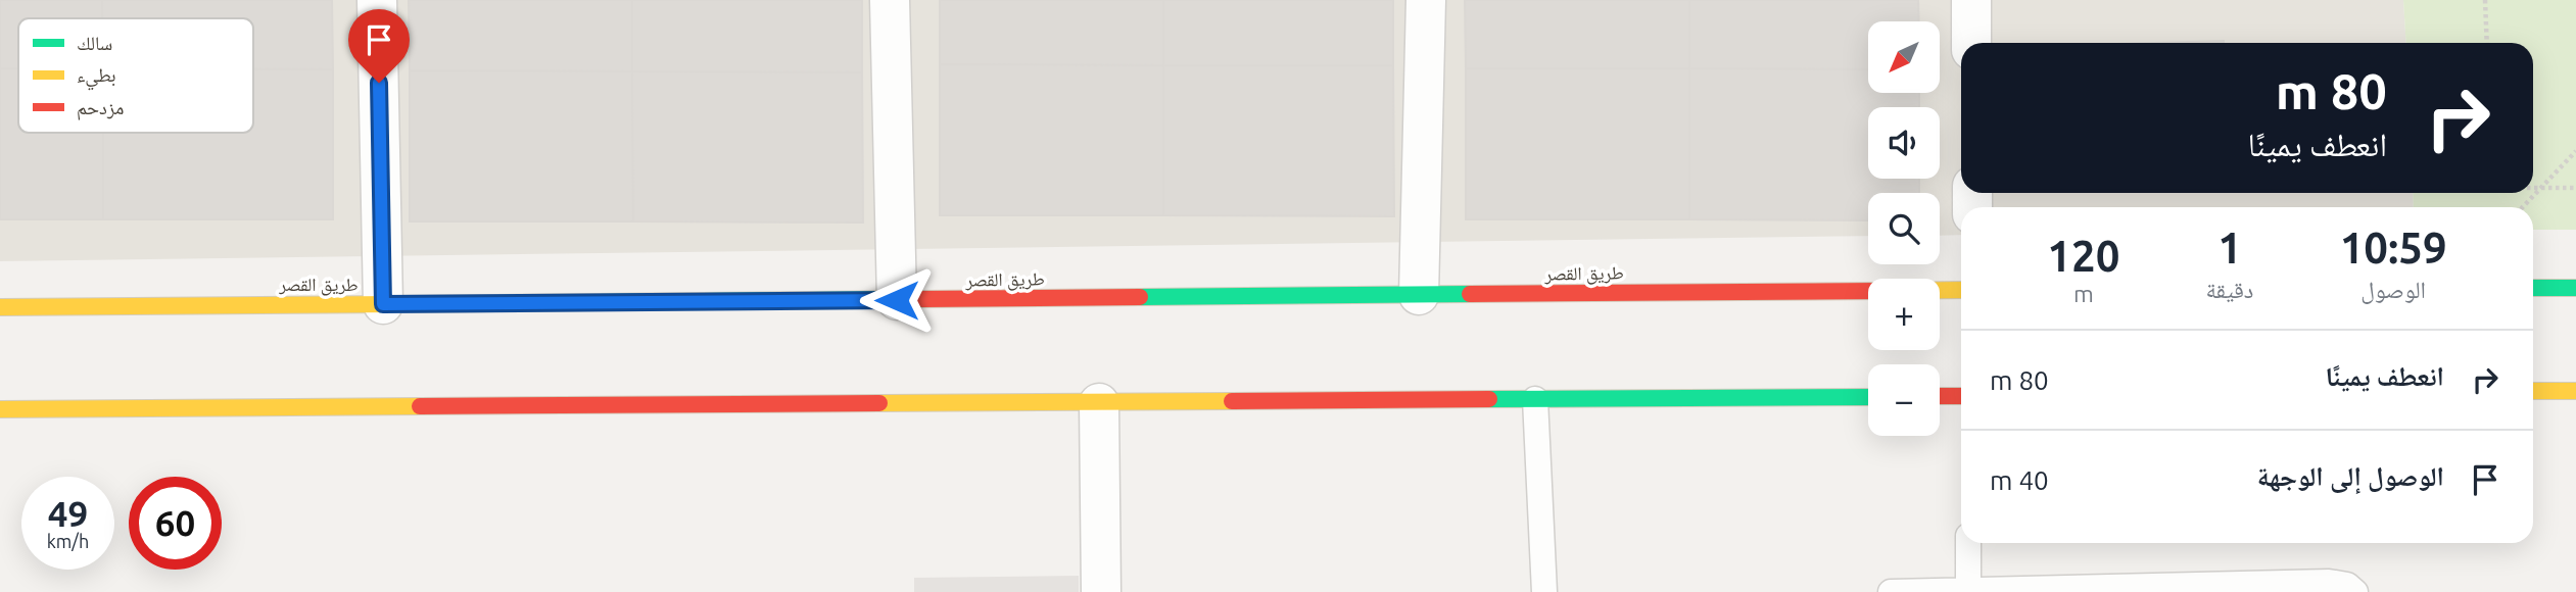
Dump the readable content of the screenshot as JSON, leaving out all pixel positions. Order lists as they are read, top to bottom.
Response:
{
  "streets": {
    "main road": ["طريق القصر"]
  },
  "legend": ["سالك", "بطيء", "مزدحم"],
  "north": "bottom left",
  "page": {
    "map_buttons": ["+", "−"],
    "turn": ["80 m", "انعطف يمينًا"],
    "eta": [
      "10:59",
      "الوصول",
      "1",
      "دقيقة",
      "120",
      "m"
    ],
    "list": [
      {
        "name": "انعطف يمينًا",
        "value": "80 m"
      },
      {
        "name": "الوصول إلى الوجهة",
        "value": "40 m"
      }
    ],
    "speed": "49 km/h",
    "limit": "60"
  }
}
